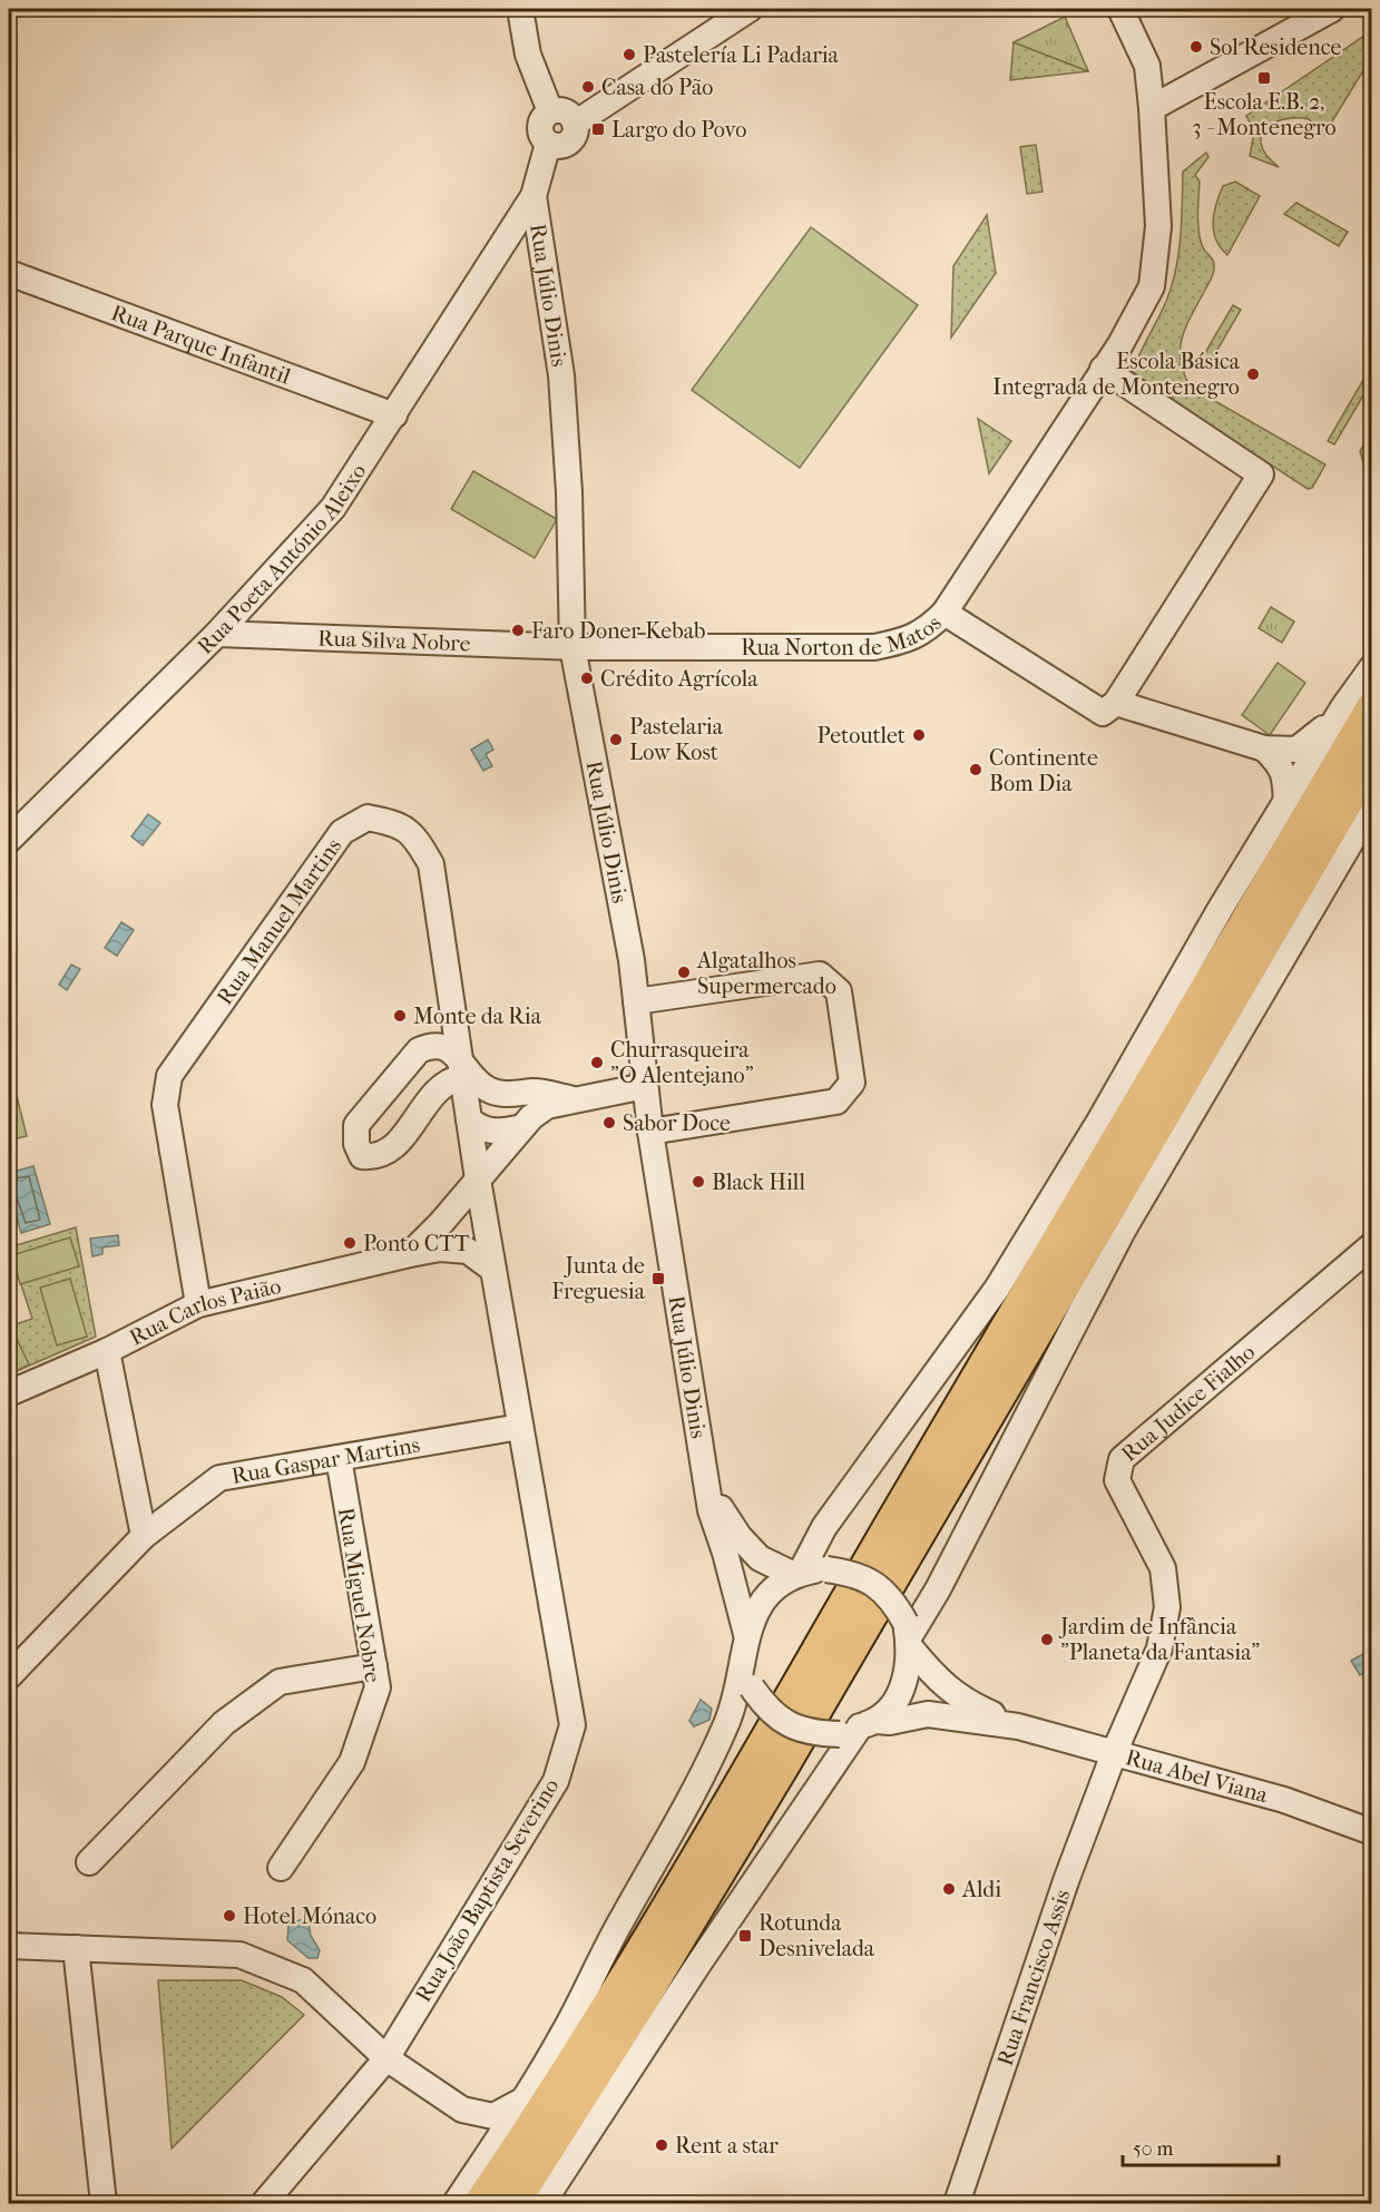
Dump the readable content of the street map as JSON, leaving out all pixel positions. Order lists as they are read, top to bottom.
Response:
{
  "streets": {
    "street": [
      "Rua Júlio Dinis",
      "Rua Parque Infantil",
      "Rua Poeta António Aleixo",
      "Rua Norton de Matos",
      "Rua Silva Nobre",
      "Rua Manuel Martins",
      "Rua Carlos Paião",
      "Rua Judice Fialho",
      "Rua Gaspar Martins",
      "Rua Miguel Nobre",
      "Rua Abel Viana",
      "Rua João Baptista Severino",
      "Rua Francisco Assis"
    ]
  },
  "crossings": [
    ["Rua Júlio Dinis", "Rua Poeta António Aleixo"],
    ["Rua Júlio Dinis", "Rua Norton de Matos"],
    ["Rua Júlio Dinis", "Rua Silva Nobre"],
    ["Rua Júlio Dinis", "Rua Abel Viana"],
    ["Rua Parque Infantil", "Rua Poeta António Aleixo"],
    ["Rua Poeta António Aleixo", "Rua Silva Nobre"],
    ["Rua Norton de Matos", "Rua Silva Nobre"],
    ["Rua Manuel Martins", "Rua Carlos Paião"],
    ["Rua Manuel Martins", "Rua João Baptista Severino"],
    ["Rua Carlos Paião", "Rua João Baptista Severino"],
    ["Rua Judice Fialho", "Rua Abel Viana"],
    ["Rua Judice Fialho", "Rua Francisco Assis"],
    ["Rua Gaspar Martins", "Rua Miguel Nobre"],
    ["Rua Gaspar Martins", "Rua João Baptista Severino"],
    ["Rua Abel Viana", "Rua Francisco Assis"]
  ],
  "places": {
    "other": [
      "Sol Residence",
      "Pastelería Li Padaria",
      "Casa do Pão",
      "Escola Básica Integrada de Montenegro",
      "Faro Doner Kebab",
      "Crédito Agrícola",
      "Petoutlet",
      "Pastelaria Low Kost",
      "Continente Bom Dia",
      "Algatalhos Supermercado",
      "Monte da Ria",
      "Churrasqueira \"O Alentejano\"",
      "Sabor Doce",
      "Black Hill",
      "Ponto CTT",
      "Jardim de Infância \"Planeta da Fantasia\"",
      "Aldi",
      "Hotel Mónaco",
      "Rent a star"
    ],
    "transit": [
      "Escola E.B. 2, 3 - Montenegro",
      "Largo do Povo",
      "Junta de Freguesia",
      "Rotunda Desnivelada"
    ]
  },
  "scale_bar": "50 m"
}
